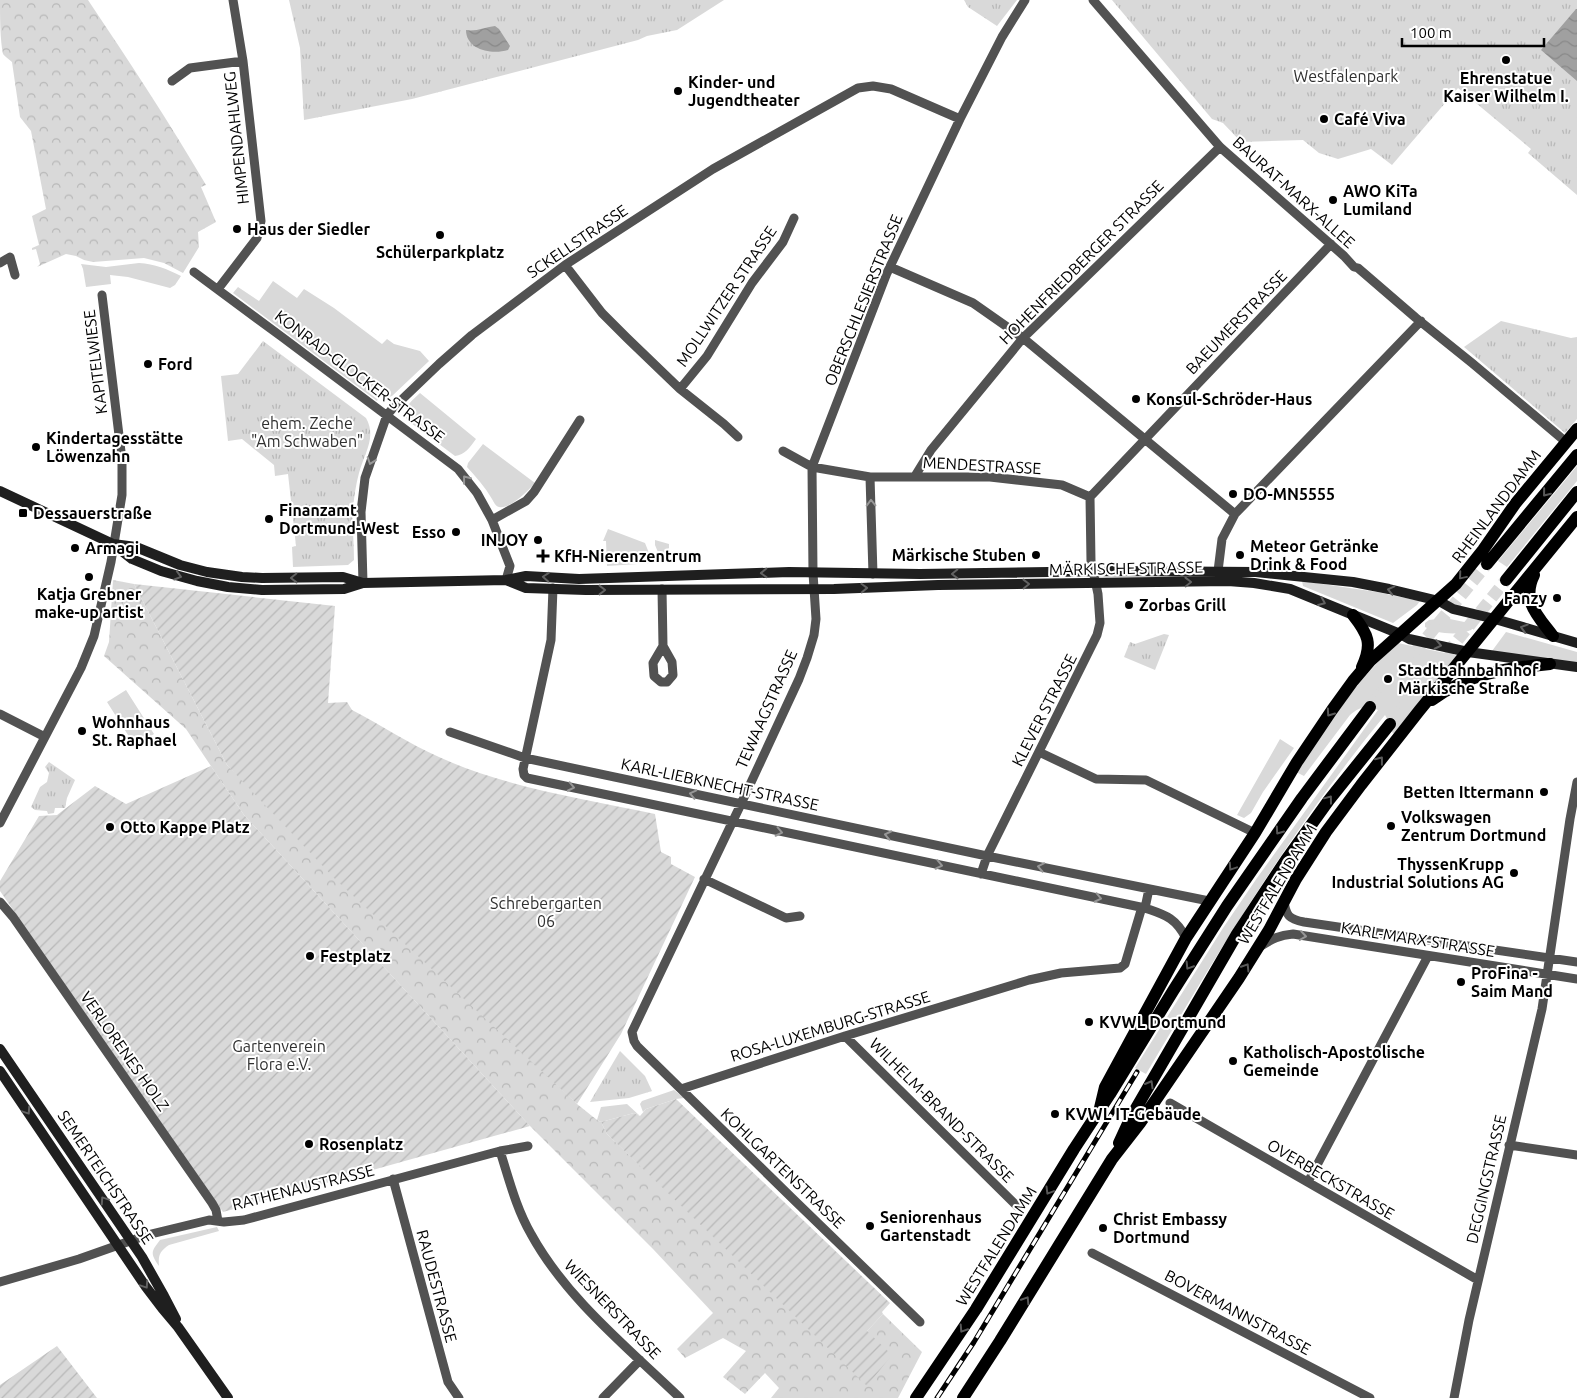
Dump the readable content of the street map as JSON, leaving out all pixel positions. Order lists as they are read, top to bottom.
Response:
{
  "streets": {
    "main road": [
      "RHEINLANDDAMM",
      "MÄRKISCHE STRASSE",
      "WESTFALENDAMM",
      "SEMERTEICHSTRASSE"
    ],
    "street": [
      "HIMPENDAHLWEG",
      "BAURAT-MARX-ALLEE",
      "SCKELLSTRASSE",
      "HOHENFRIEDBERGER STRASSE",
      "MOLLWITZER STRASSE",
      "OBERSCHLESIERSTRASSE",
      "BAEUMERSTRASSE",
      "KAPITELWIESE",
      "KONRAD-GLOCKER-STRASSE",
      "MENDESTRASSE",
      "TEWAAGSTRASSE",
      "KLEVER STRASSE",
      "KARL-LIEBKNECHT-STRASSE",
      "KARL-MARX-STRASSE",
      "ROSA-LUXEMBURG-STRASSE",
      "VERLORENES HOLZ",
      "WILHELM-BRAND-STRASSE",
      "KOHLGARTENSTRASSE",
      "OVERBECKSTRASSE",
      "DEGGINGSTRASSE",
      "RATHENAUSTRASSE",
      "RAUDESTRASSE",
      "WIESNERSTRASSE",
      "BOVERMANNSTRASSE"
    ]
  },
  "crossings": [
    ["HIMPENDAHLWEG", "KONRAD-GLOCKER-STRASSE"],
    ["BAURAT-MARX-ALLEE", "HOHENFRIEDBERGER STRASSE"],
    ["BAURAT-MARX-ALLEE", "BAEUMERSTRASSE"],
    ["BAURAT-MARX-ALLEE", "RHEINLANDDAMM"],
    ["SCKELLSTRASSE", "OBERSCHLESIERSTRASSE"],
    ["SCKELLSTRASSE", "KONRAD-GLOCKER-STRASSE"],
    ["SCKELLSTRASSE", "MÄRKISCHE STRASSE"],
    ["HOHENFRIEDBERGER STRASSE", "MENDESTRASSE"],
    ["OBERSCHLESIERSTRASSE", "MENDESTRASSE"],
    ["OBERSCHLESIERSTRASSE", "MÄRKISCHE STRASSE"],
    ["OBERSCHLESIERSTRASSE", "TEWAAGSTRASSE"],
    ["BAEUMERSTRASSE", "MENDESTRASSE"],
    ["KAPITELWIESE", "MÄRKISCHE STRASSE"],
    ["KONRAD-GLOCKER-STRASSE", "MÄRKISCHE STRASSE"],
    ["RHEINLANDDAMM", "MÄRKISCHE STRASSE"],
    ["RHEINLANDDAMM", "WESTFALENDAMM"],
    ["MÄRKISCHE STRASSE", "TEWAAGSTRASSE"],
    ["MÄRKISCHE STRASSE", "KLEVER STRASSE"],
    ["MÄRKISCHE STRASSE", "WESTFALENDAMM"],
    ["TEWAAGSTRASSE", "KARL-LIEBKNECHT-STRASSE"],
    ["TEWAAGSTRASSE", "KOHLGARTENSTRASSE"],
    ["KLEVER STRASSE", "KARL-LIEBKNECHT-STRASSE"],
    ["KARL-LIEBKNECHT-STRASSE", "WESTFALENDAMM"],
    ["WESTFALENDAMM", "KARL-MARX-STRASSE"],
    ["KARL-MARX-STRASSE", "DEGGINGSTRASSE"],
    ["ROSA-LUXEMBURG-STRASSE", "WILHELM-BRAND-STRASSE"],
    ["ROSA-LUXEMBURG-STRASSE", "KOHLGARTENSTRASSE"],
    ["VERLORENES HOLZ", "RATHENAUSTRASSE"],
    ["SEMERTEICHSTRASSE", "RATHENAUSTRASSE"],
    ["OVERBECKSTRASSE", "DEGGINGSTRASSE"],
    ["RATHENAUSTRASSE", "RAUDESTRASSE"],
    ["RATHENAUSTRASSE", "WIESNERSTRASSE"]
  ],
  "parks": [
    "Westfalenpark",
    "ehem. Zeche \"Am Schwaben\"",
    "Schrebergarten 06",
    "Gartenverein Flora e.V."
  ],
  "places": {
    "other": [
      "Ehrenstatue Kaiser Wilhelm I.",
      "Kinder- und Jugendtheater",
      "Café Viva",
      "AWO KiTa Lumiland",
      "Haus der Siedler",
      "Schülerparkplatz",
      "Ford",
      "Konsul-Schröder-Haus",
      "Kindertagesstätte Löwenzahn",
      "DO-MN5555",
      "Finanzamt Dortmund-West",
      "Esso",
      "INJOY",
      "Armagi",
      "Märkische Stuben",
      "Meteor Getränke Drink & Food",
      "Katja Grebner make-up artist",
      "Fanzy",
      "Zorbas Grill",
      "Stadtbahnbahnhof Märkische Straße",
      "Wohnhaus St. Raphael",
      "Betten Ittermann",
      "Volkswagen Zentrum Dortmund",
      "Otto Kappe Platz",
      "ThyssenKrupp Industrial Solutions AG",
      "Festplatz",
      "ProFina - Saim Mand",
      "KVWL Dortmund",
      "Katholisch-Apostolische Gemeinde",
      "KVWL IT-Gebäude",
      "Rosenplatz",
      "Seniorenhaus Gartenstadt",
      "Christ Embassy Dortmund"
    ],
    "transit": ["Dessauerstraße"],
    "health": ["KfH-Nierenzentrum"]
  },
  "scale_bar": "100 m"
}
